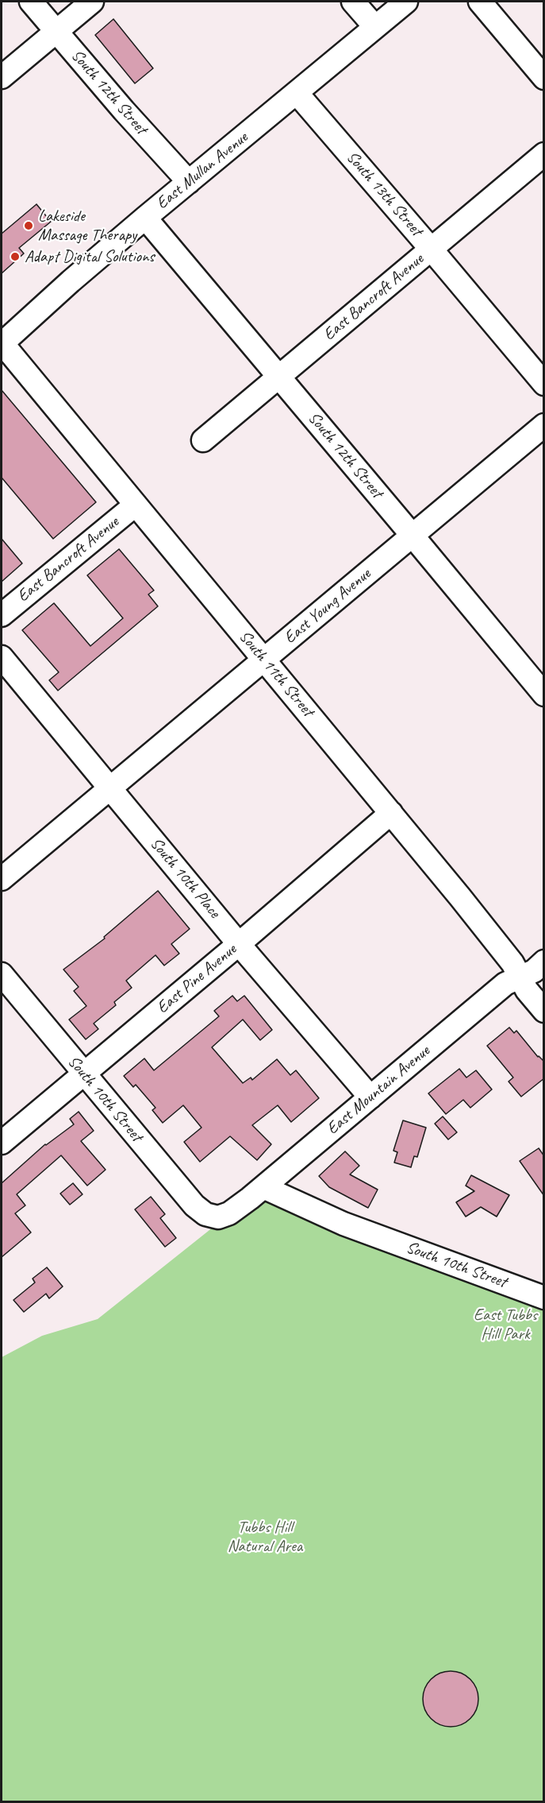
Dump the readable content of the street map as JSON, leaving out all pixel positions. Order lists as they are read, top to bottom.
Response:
{
  "streets": {
    "street": [
      "South 12th Street",
      "East Mullan Avenue",
      "South 13th Street",
      "East Bancroft Avenue",
      "East Young Avenue",
      "South 11th Street",
      "South 10th Place",
      "East Pine Avenue",
      "East Mountain Avenue",
      "South 10th Street"
    ]
  },
  "crossings": [
    ["South 12th Street", "East Mullan Avenue"],
    ["South 12th Street", "East Bancroft Avenue"],
    ["South 12th Street", "East Young Avenue"],
    ["East Mullan Avenue", "South 13th Street"],
    ["East Mullan Avenue", "South 11th Street"],
    ["South 13th Street", "East Bancroft Avenue"],
    ["East Bancroft Avenue", "South 11th Street"],
    ["East Young Avenue", "South 11th Street"],
    ["East Young Avenue", "South 10th Place"],
    ["South 11th Street", "East Pine Avenue"],
    ["South 11th Street", "East Mountain Avenue"],
    ["South 10th Place", "East Pine Avenue"],
    ["South 10th Place", "East Mountain Avenue"],
    ["East Pine Avenue", "South 10th Street"],
    ["East Mountain Avenue", "South 10th Street"]
  ],
  "parks": ["East Tubbs Hill Park", "Tubbs Hill Natural Area"],
  "places": ["Lakeside Massage Therapy", "Adapt Digital Solutions"]
}
